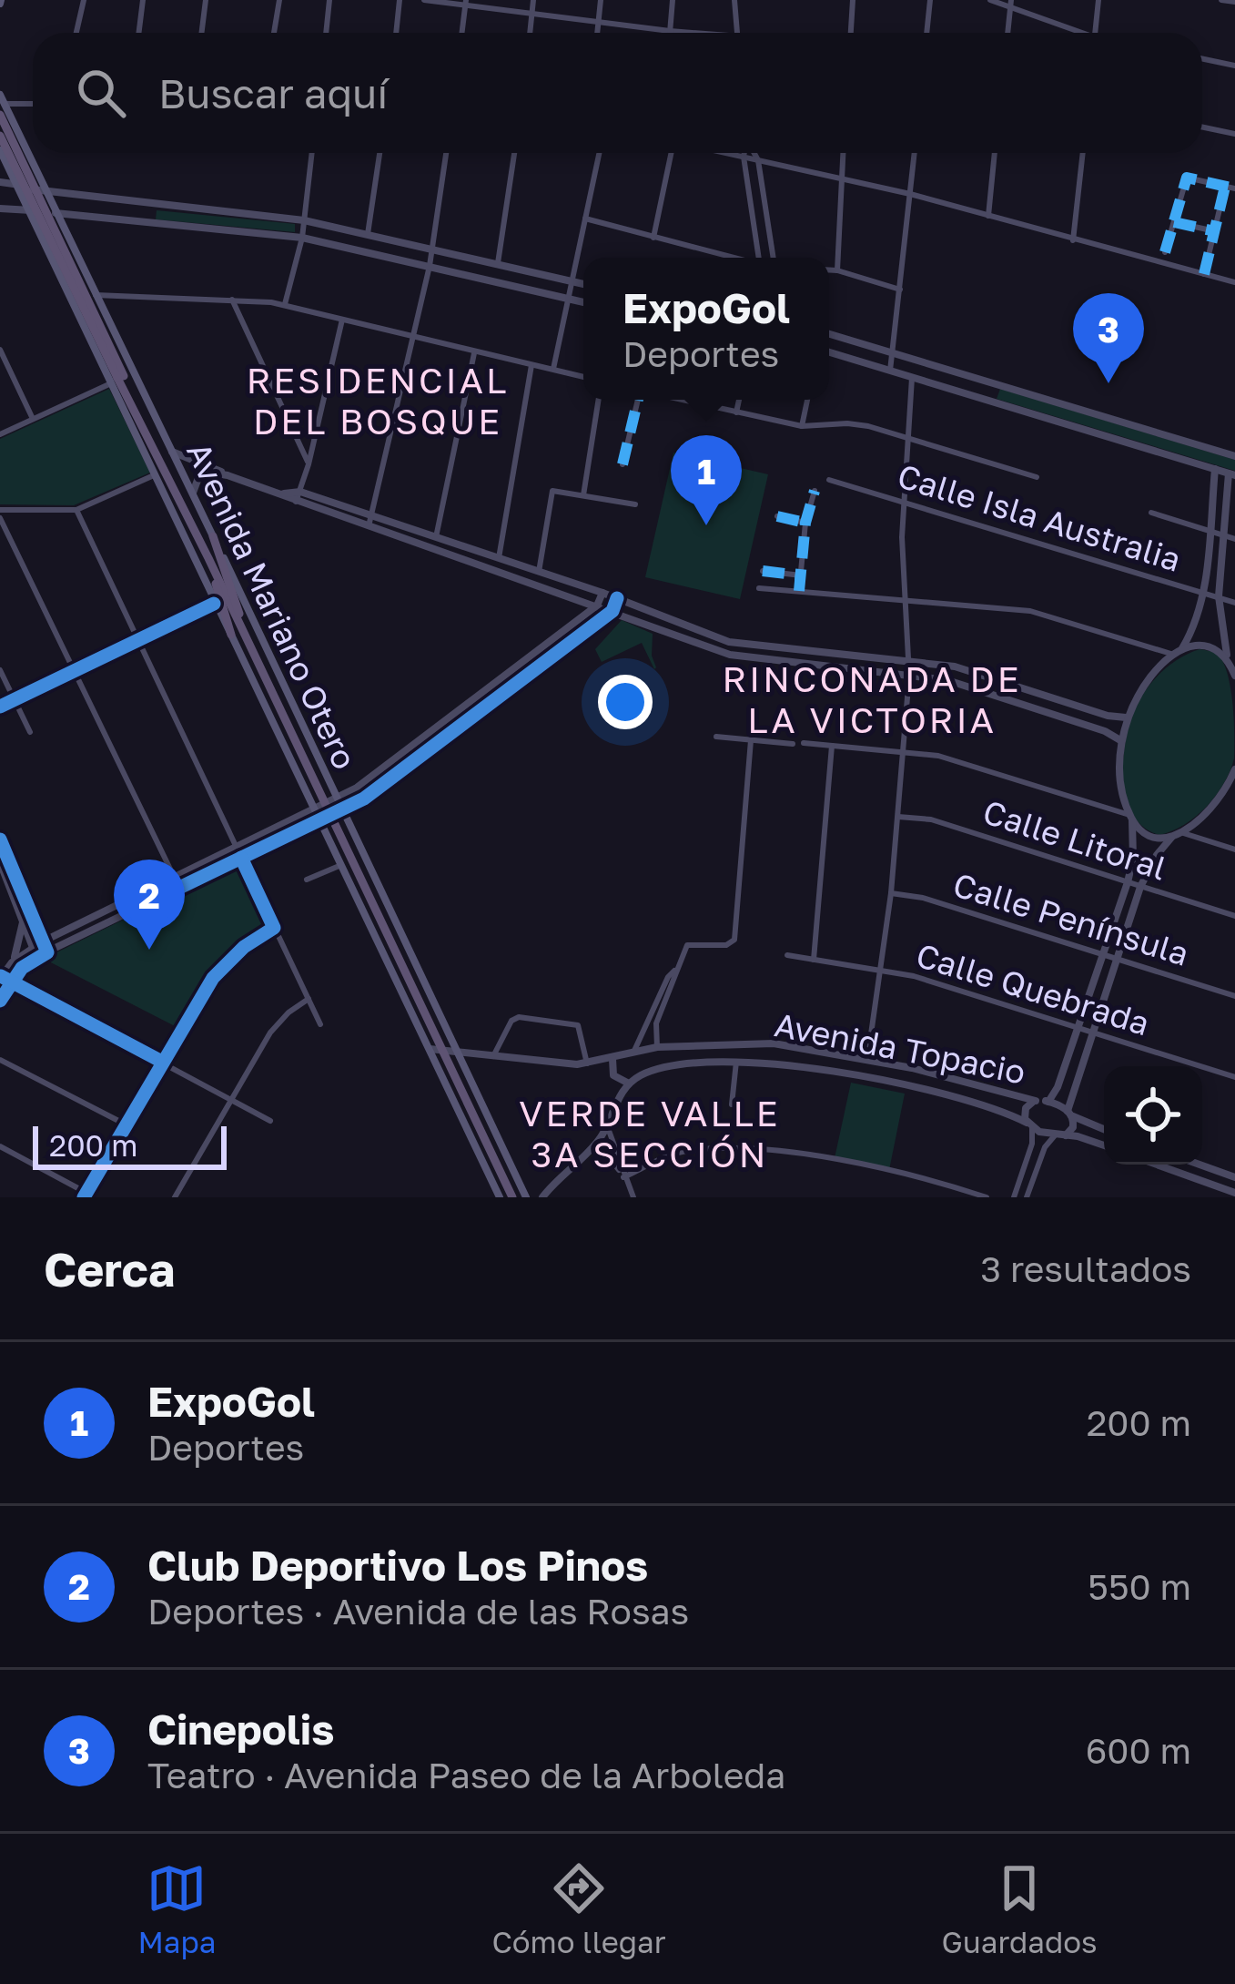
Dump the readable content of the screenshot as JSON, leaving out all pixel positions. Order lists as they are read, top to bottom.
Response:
{
  "streets": {
    "main road": ["Avenida Mariano Otero"],
    "street": [
      "Calle Isla Australia",
      "Calle Litoral",
      "Calle Península",
      "Calle Quebrada",
      "Avenida Topacio"
    ]
  },
  "crossings": [
    ["Avenida Mariano Otero", "Avenida Topacio"]
  ],
  "districts": ["RESIDENCIAL DEL BOSQUE", "RINCONADA DE LA VICTORIA", "VERDE VALLE 3A SECCIÓN"],
  "scale_bar": "200 m",
  "page": {
    "search": "Buscar aquí",
    "popup": ["ExpoGol", "Deportes"],
    "pins": ["3", "1", "2"],
    "scale": "200 m",
    "heading": ["Cerca", "3 resultados"],
    "list": [
      {
        "mark": "1",
        "name": "ExpoGol",
        "note": "Deportes",
        "value": "200 m"
      },
      {
        "mark": "2",
        "name": "Club Deportivo Los Pinos",
        "note": "Deportes · Avenida de las Rosas",
        "value": "550 m"
      },
      {
        "mark": "3",
        "name": "Cinepolis",
        "note": "Teatro · Avenida Paseo de la Arboleda",
        "value": "600 m"
      }
    ],
    "nav": ["Mapa", "Cómo llegar", "Guardados"]
  }
}
